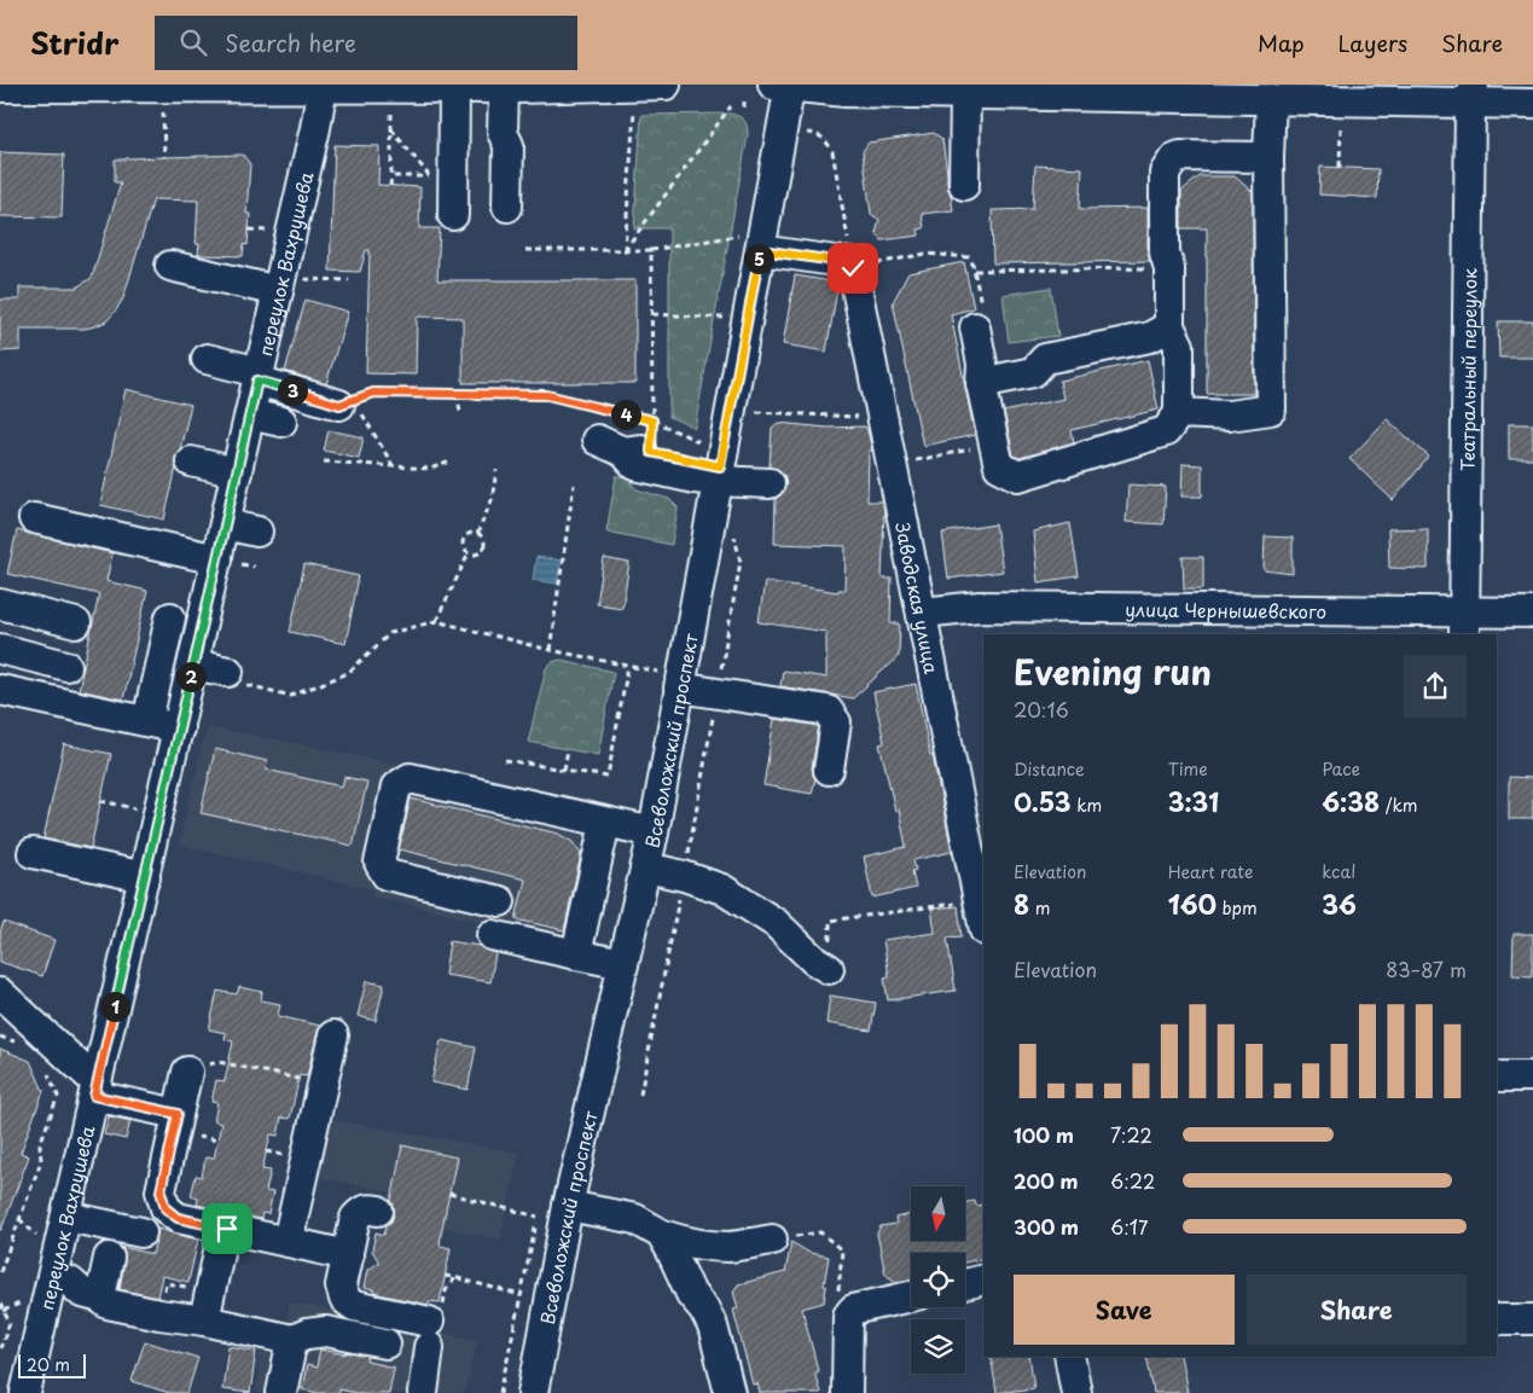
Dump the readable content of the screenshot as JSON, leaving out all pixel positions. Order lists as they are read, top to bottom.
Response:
{
  "streets": {
    "street": [
      "переулок Вахрушева",
      "Театральный переулок",
      "Заводская улица",
      "улица Чернышевского",
      "Всеволожский проспект"
    ]
  },
  "crossings": [
    ["Театральный переулок", "улица Чернышевского"],
    ["Заводская улица", "улица Чернышевского"]
  ],
  "scale_bar": "20 m",
  "north": "bottom",
  "page": {
    "header": "Stridr",
    "search": "Search here",
    "nav": ["Map", "Layers", "Share"],
    "pins": [
      "5",
      "3",
      "4",
      "2",
      "1"
    ],
    "heading": ["Evening run", "20:16"],
    "stats": [
      ["Distance", "0.53 km"],
      ["Time", "3:31"],
      ["Pace", "6:38 /km"],
      ["Elevation", "8 m"],
      ["Heart rate", "160 bpm"],
      ["kcal", "36"]
    ],
    "chart": ["Elevation", "83–87 m"],
    "list": [
      {
        "name": "100 m",
        "note": "7:22"
      },
      {
        "name": "200 m",
        "note": "6:22"
      },
      {
        "name": "300 m",
        "note": "6:17"
      }
    ],
    "buttons": ["Save", "Share"],
    "scale": "20 m"
  }
}
